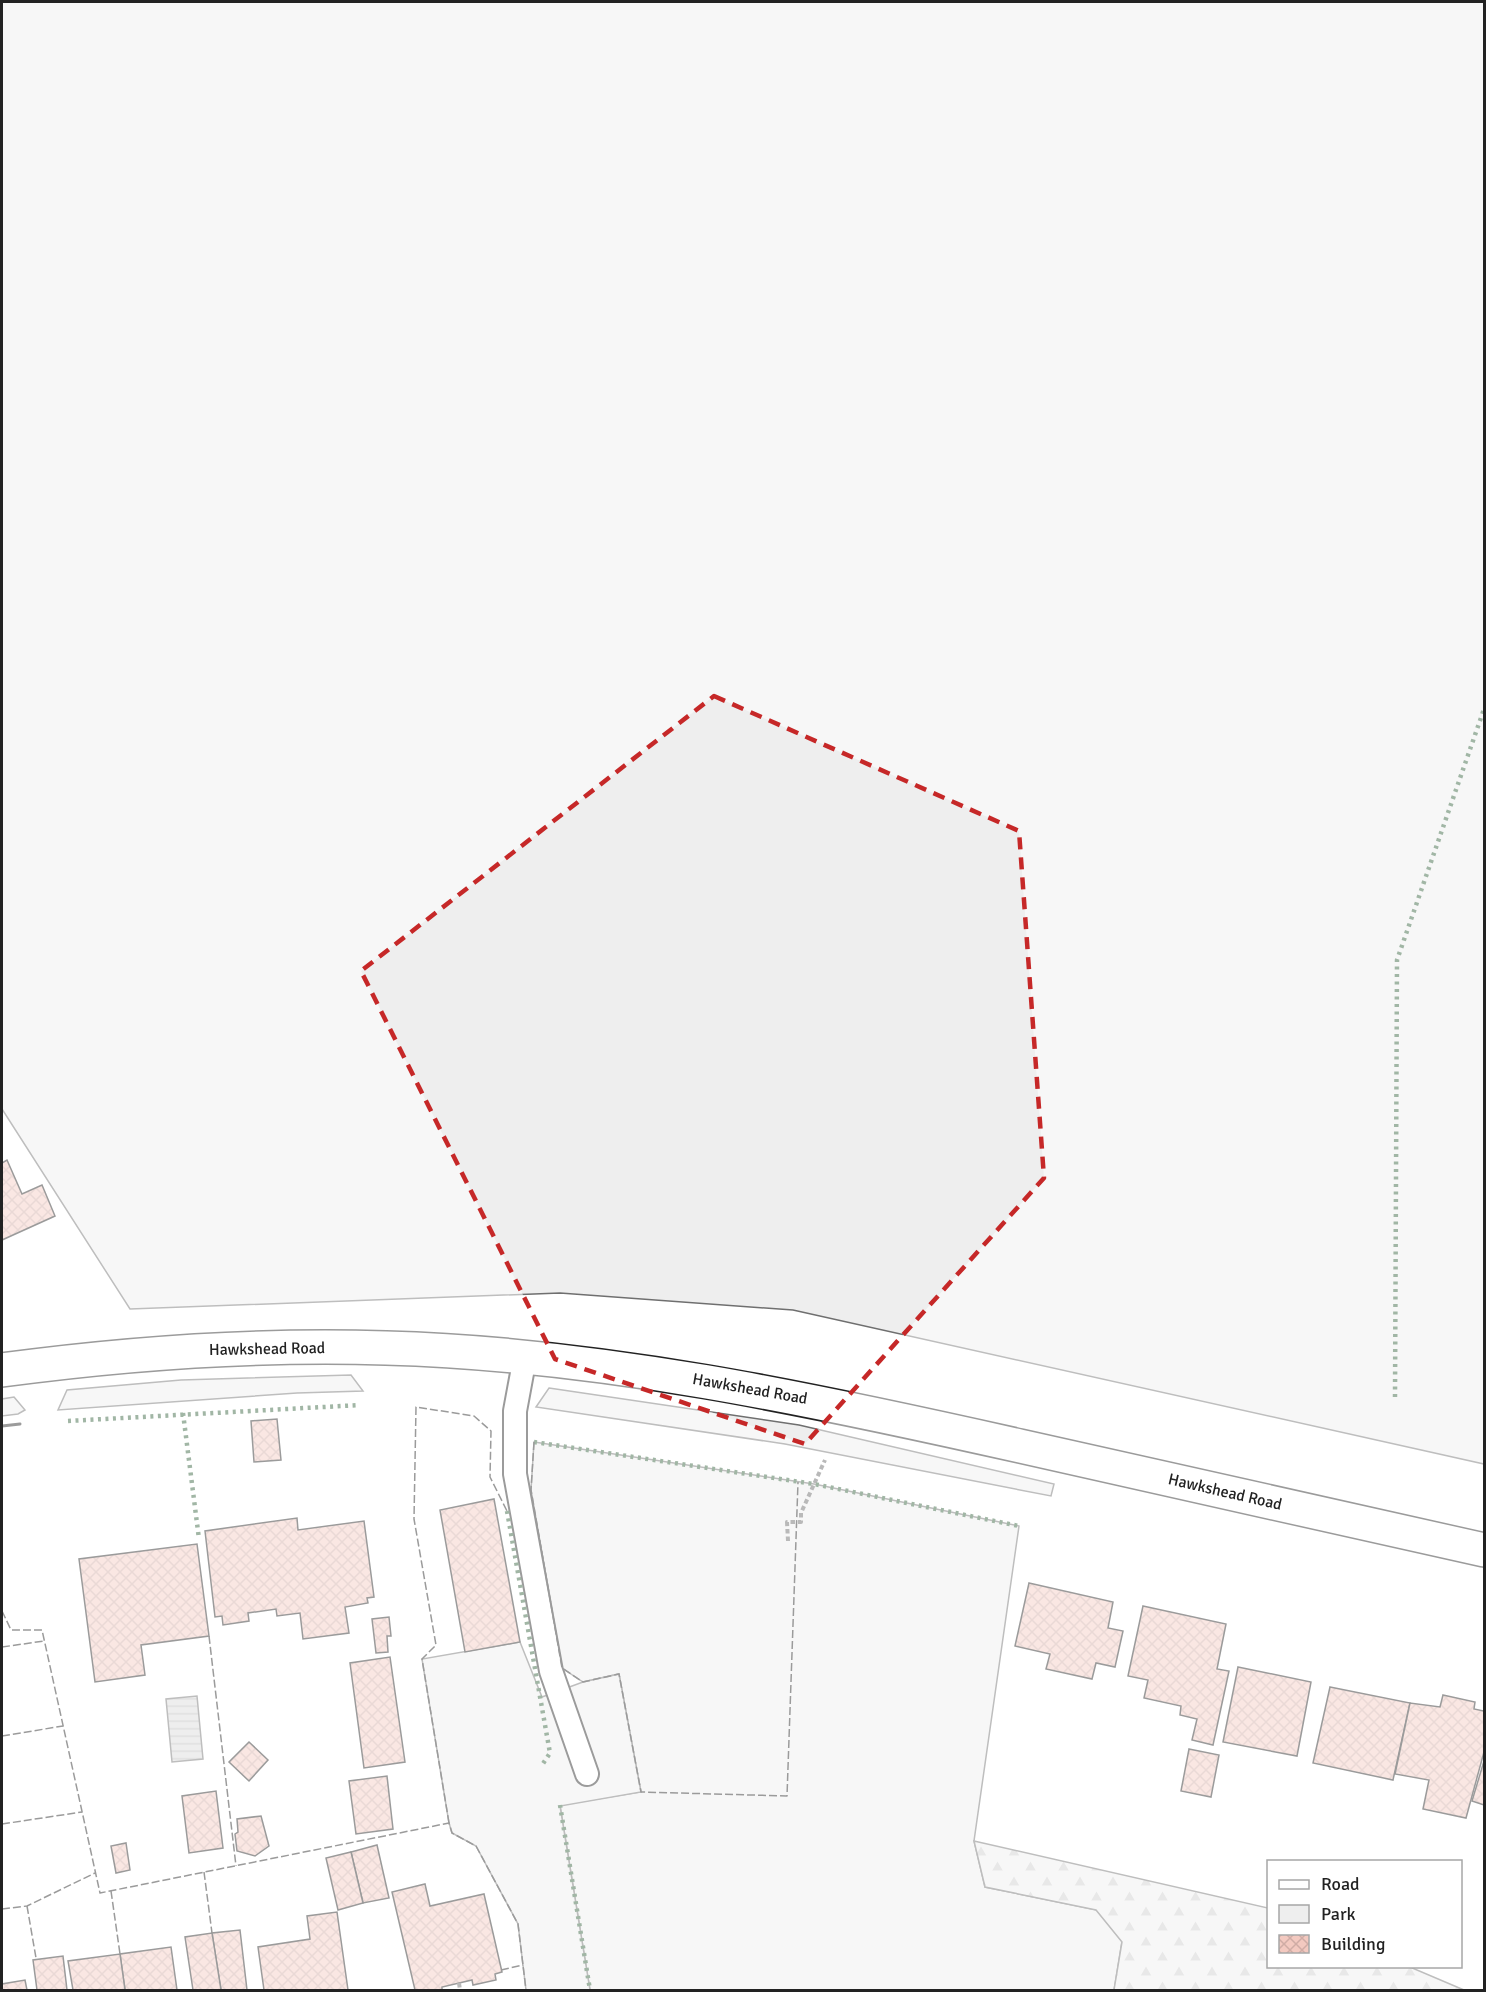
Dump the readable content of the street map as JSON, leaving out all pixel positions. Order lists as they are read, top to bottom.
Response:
{
  "streets": {
    "street": ["Hawkshead Road"]
  },
  "legend": ["Road", "Park", "Building"]
}
